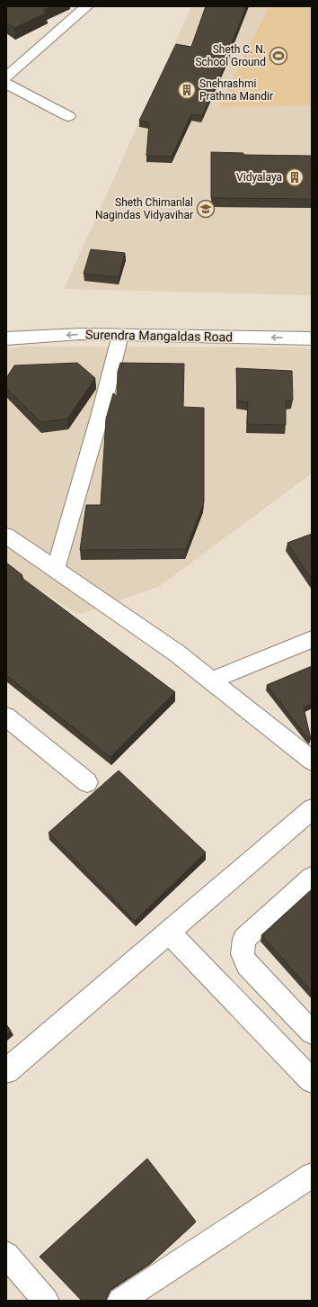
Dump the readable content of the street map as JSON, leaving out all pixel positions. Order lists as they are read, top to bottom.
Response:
{
  "streets": {
    "street": ["Surendra Mangaldas Road"]
  },
  "places": {
    "sports": ["Sheth C. N. School Ground"],
    "building": ["Snehrashmi Prathna Mandir", "Vidyalaya"],
    "school or university": ["Sheth Chimanlal Nagindas Vidyavihar"]
  }
}
